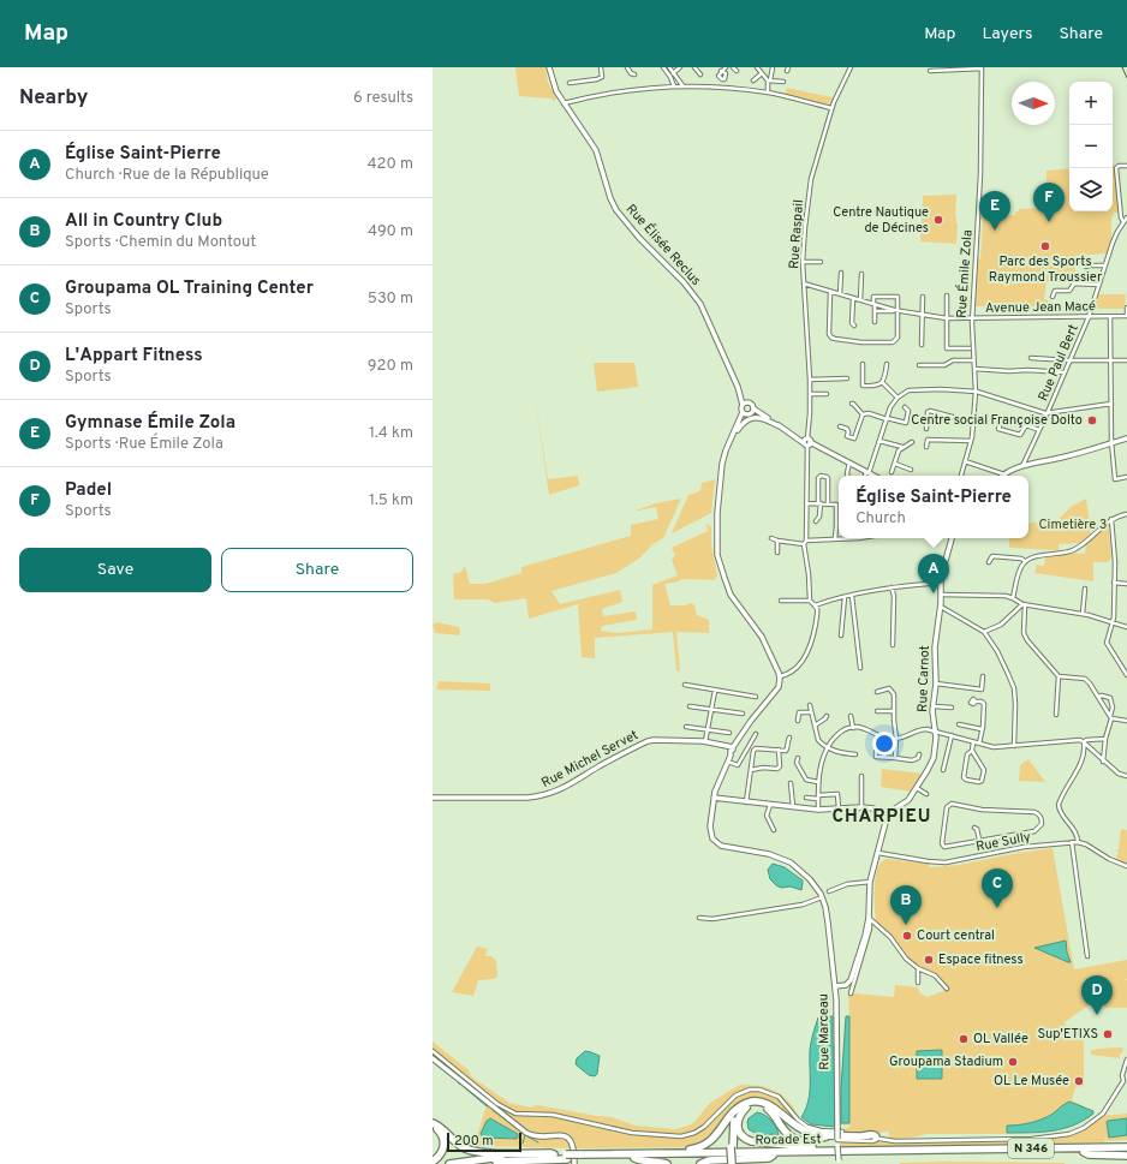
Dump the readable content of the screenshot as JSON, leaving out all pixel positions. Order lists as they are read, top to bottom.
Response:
{
  "streets": {
    "highway": ["Rocade Est", "N 346"],
    "street": [
      "Rue Raspail",
      "Rue Élisée Reclus",
      "Rue Émile Zola",
      "Avenue Jean Macé",
      "Rue Paul Bert",
      "Rue Carnot",
      "Rue Michel Servet",
      "Rue Sully",
      "Rue Marceau"
    ]
  },
  "crossings": [
    ["Rue Raspail", "Avenue Jean Macé"],
    ["Rue Émile Zola", "Avenue Jean Macé"],
    ["Avenue Jean Macé", "Rue Paul Bert"],
    ["Rue Carnot", "Rue Marceau"],
    ["Rue Sully", "Rue Marceau"]
  ],
  "districts": ["CHARPIEU"],
  "parks": ["Cimetière 3"],
  "places": [
    "Centre Nautique de Décines",
    "Parc des Sports Raymond Troussier",
    "Centre social Françoise Dolto",
    "Court central",
    "Espace fitness",
    "Sup'ETIXS",
    "OL Vallée",
    "Groupama Stadium",
    "OL Le Musée"
  ],
  "scale_bar": "200 m",
  "north": "right",
  "page": {
    "header": "Map",
    "nav": ["Map", "Layers", "Share"],
    "heading": ["Nearby", "6 results"],
    "map_buttons": ["+", "−"],
    "list": [
      {
        "mark": "A",
        "name": "Église Saint-Pierre",
        "note": "Church · Rue de la République",
        "value": "420 m"
      },
      {
        "mark": "B",
        "name": "All in Country Club",
        "note": "Sports · Chemin du Montout",
        "value": "490 m"
      },
      {
        "mark": "C",
        "name": "Groupama OL Training Center",
        "note": "Sports",
        "value": "530 m"
      },
      {
        "mark": "D",
        "name": "L'Appart Fitness",
        "note": "Sports",
        "value": "920 m"
      },
      {
        "mark": "E",
        "name": "Gymnase Émile Zola",
        "note": "Sports · Rue Émile Zola",
        "value": "1.4 km"
      },
      {
        "mark": "F",
        "name": "Padel",
        "note": "Sports",
        "value": "1.5 km"
      }
    ],
    "pins": [
      "F",
      "E",
      "A",
      "C",
      "B",
      "D"
    ],
    "popup": ["Église Saint-Pierre", "Church"],
    "buttons": ["Save", "Share"],
    "scale": "200 m"
  }
}
